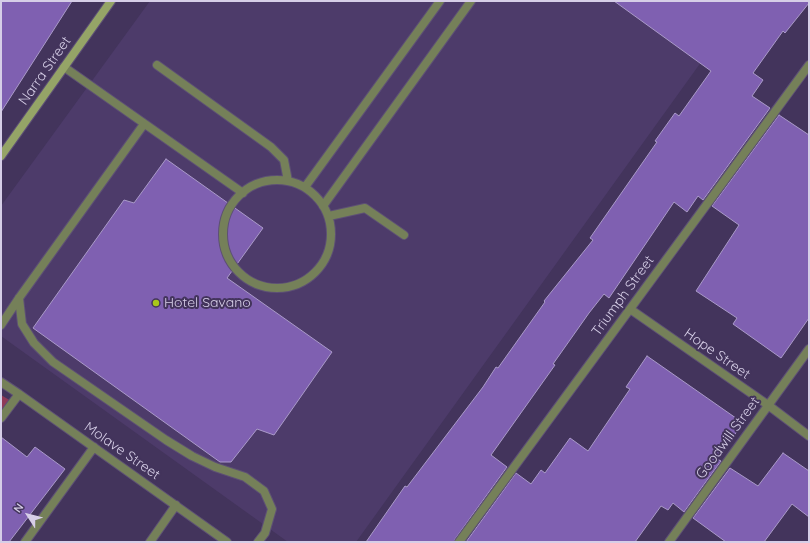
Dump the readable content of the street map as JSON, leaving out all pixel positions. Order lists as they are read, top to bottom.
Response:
{
  "streets": {
    "street": [
      "Narra Street",
      "Triumph Street",
      "Hope Street",
      "Goodwill Street",
      "Molave Street"
    ]
  },
  "crossings": [
    ["Triumph Street", "Hope Street"],
    ["Hope Street", "Goodwill Street"]
  ],
  "places": ["Hotel Savano"],
  "north": "top left"
}
